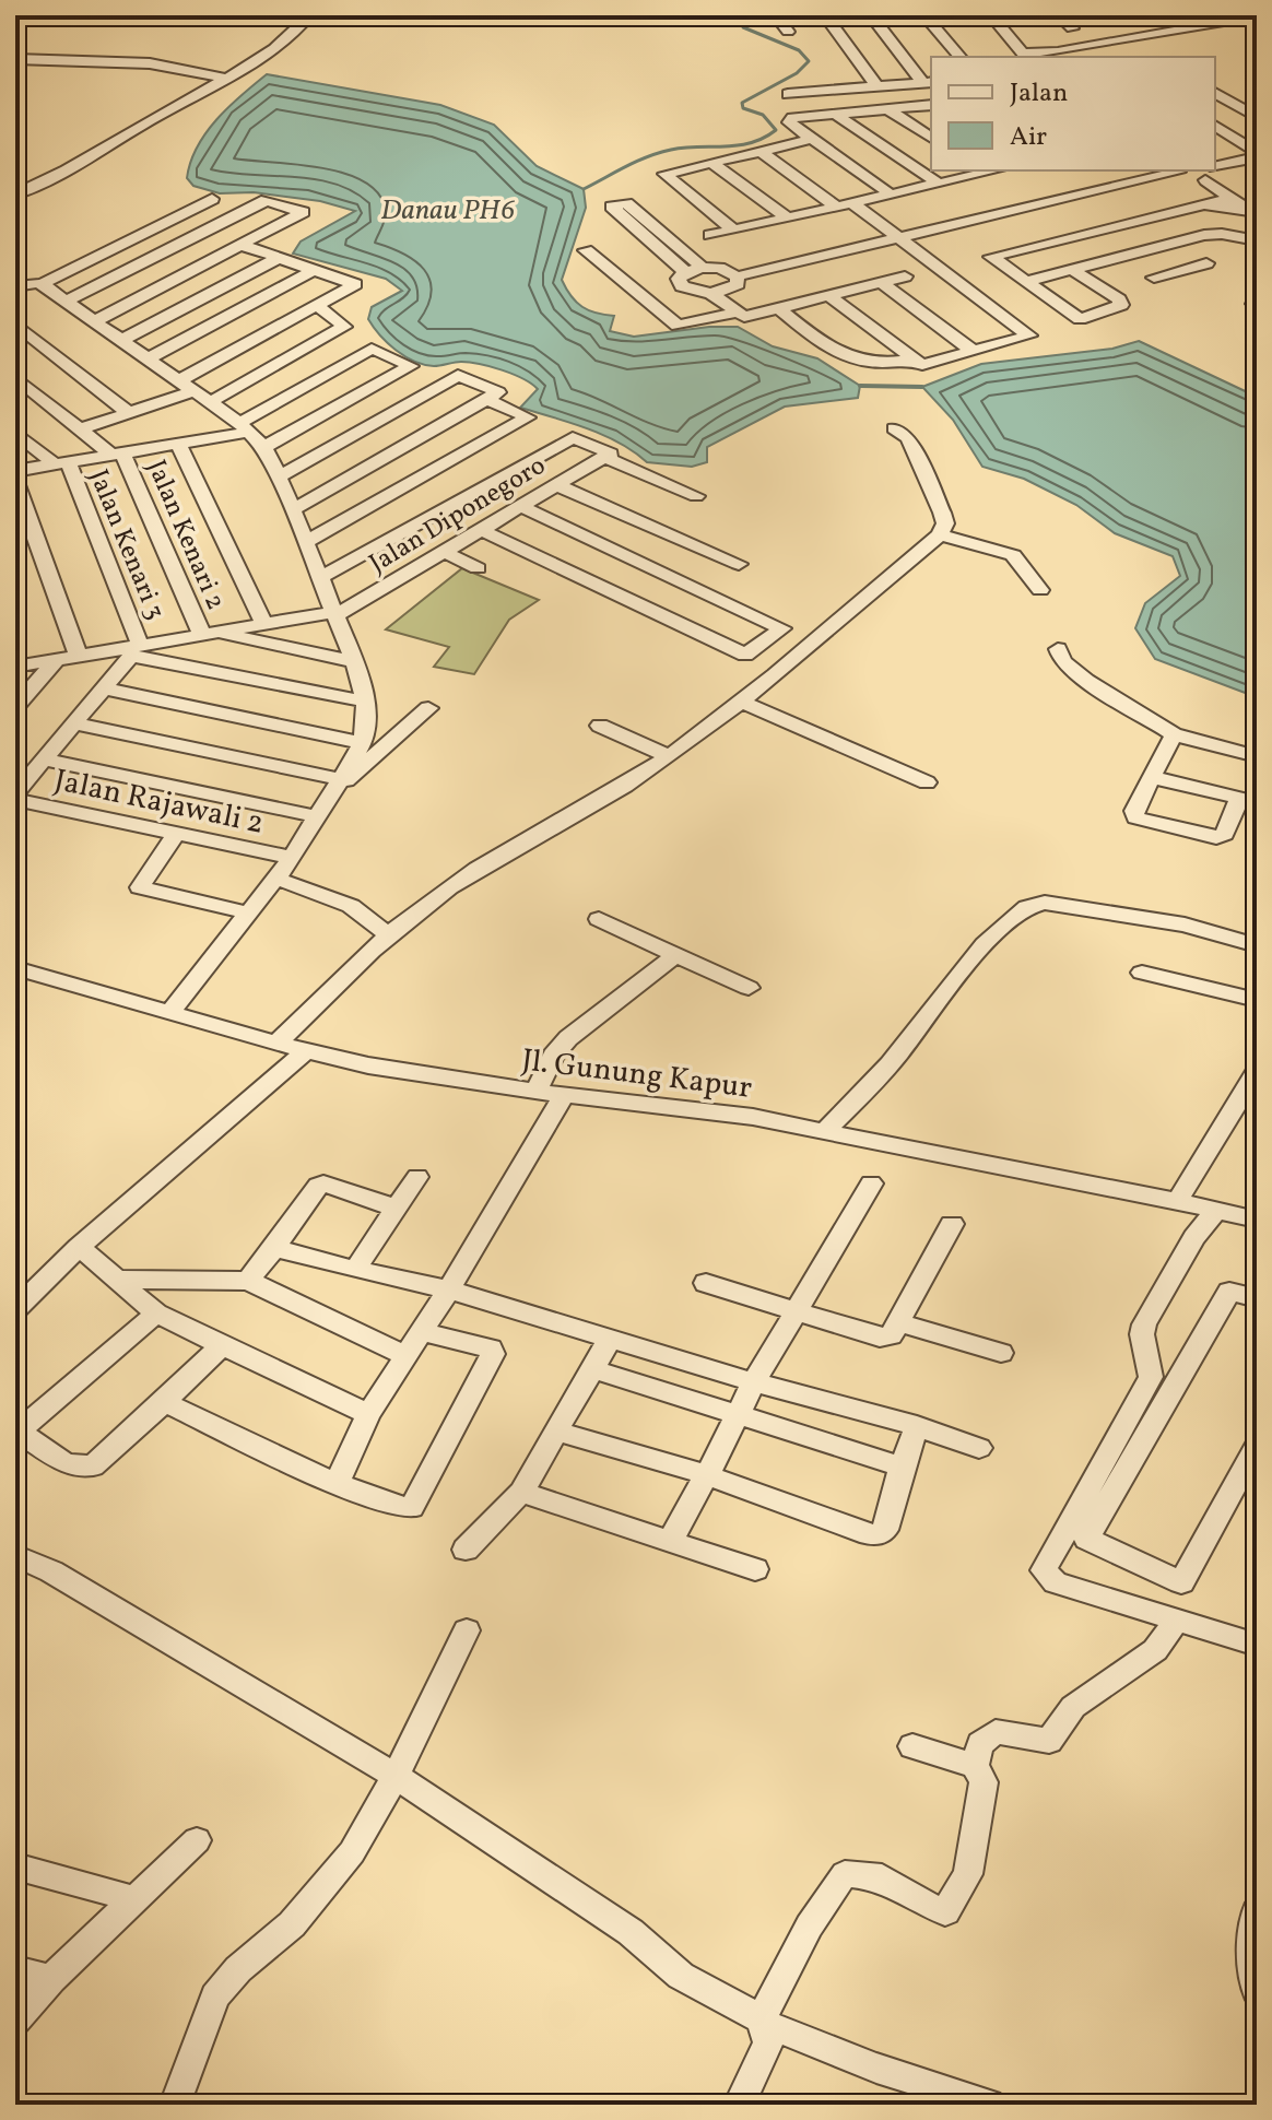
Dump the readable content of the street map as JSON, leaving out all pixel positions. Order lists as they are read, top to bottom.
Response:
{
  "streets": {
    "street": [
      "Jalan Diponegoro",
      "Jalan Kenari 2",
      "Jalan Kenari 3",
      "Jalan Rajawali 2",
      "Jl. Gunung Kapur"
    ]
  },
  "water": ["Danau PH6"],
  "legend": ["Jalan", "Air"]
}
